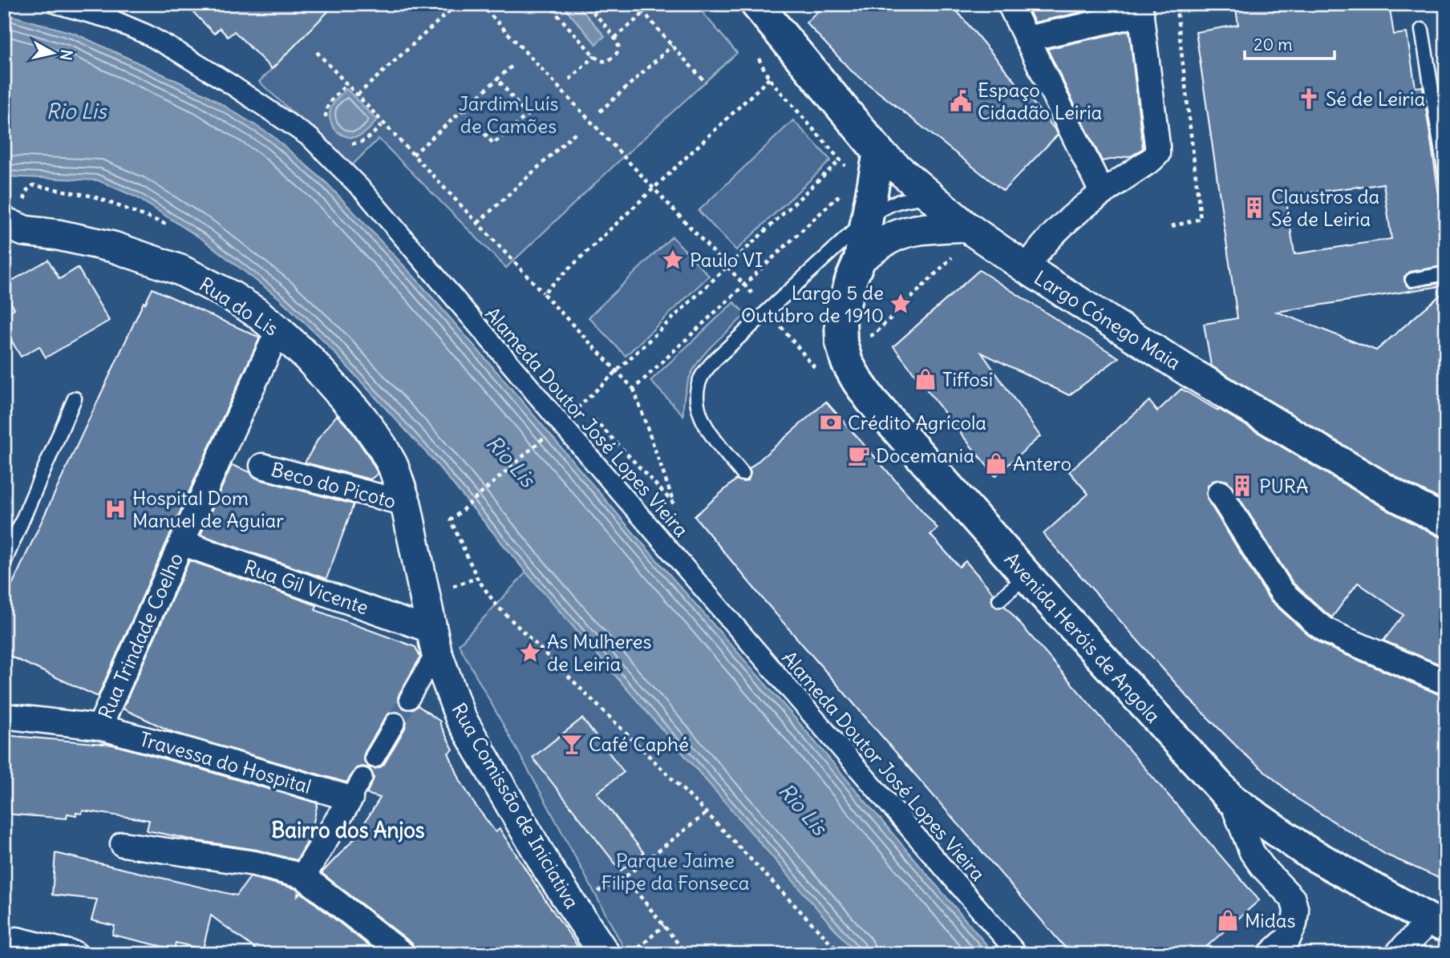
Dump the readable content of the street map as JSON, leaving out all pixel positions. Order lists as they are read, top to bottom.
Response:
{
  "streets": {
    "main road": ["Avenida Heróis de Angola"],
    "street": [
      "Rua do Lis",
      "Largo Cónego Maia",
      "Alameda Doutor José Lopes Vieira",
      "Beco do Picoto",
      "Rua Gil Vicente",
      "Rua Trindade Coelho",
      "Travessa do Hospital",
      "Rua Comissão de Iniciativa"
    ]
  },
  "crossings": [
    ["Rua do Lis", "Beco do Picoto"],
    ["Rua do Lis", "Rua Gil Vicente"],
    ["Rua do Lis", "Rua Trindade Coelho"],
    ["Rua do Lis", "Rua Comissão de Iniciativa"],
    ["Rua Gil Vicente", "Rua Trindade Coelho"],
    ["Rua Gil Vicente", "Rua Comissão de Iniciativa"],
    ["Rua Trindade Coelho", "Travessa do Hospital"]
  ],
  "districts": ["Bairro dos Anjos"],
  "water": ["Rio Lis"],
  "parks": ["Jardim Luís de Camões", "Parque Jaime Filipe da Fonseca"],
  "places": {
    "church": ["Sé de Leiria"],
    "public building": ["Espaço Cidadão Leiria"],
    "building": ["Claustros da Sé de Leiria", "PURA"],
    "place": ["Paulo VI", "Largo 5 de Outubro de 1910", "As Mulheres de Leiria"],
    "shop": ["Tiffosi", "Antero", "Midas"],
    "bank": ["Crédito Agrícola"],
    "cafe": ["Docemania"],
    "hospital": ["Hospital Dom Manuel de Aguiar"],
    "bar": ["Café Caphé"]
  },
  "scale_bar": "20 m",
  "north": "right"
}
